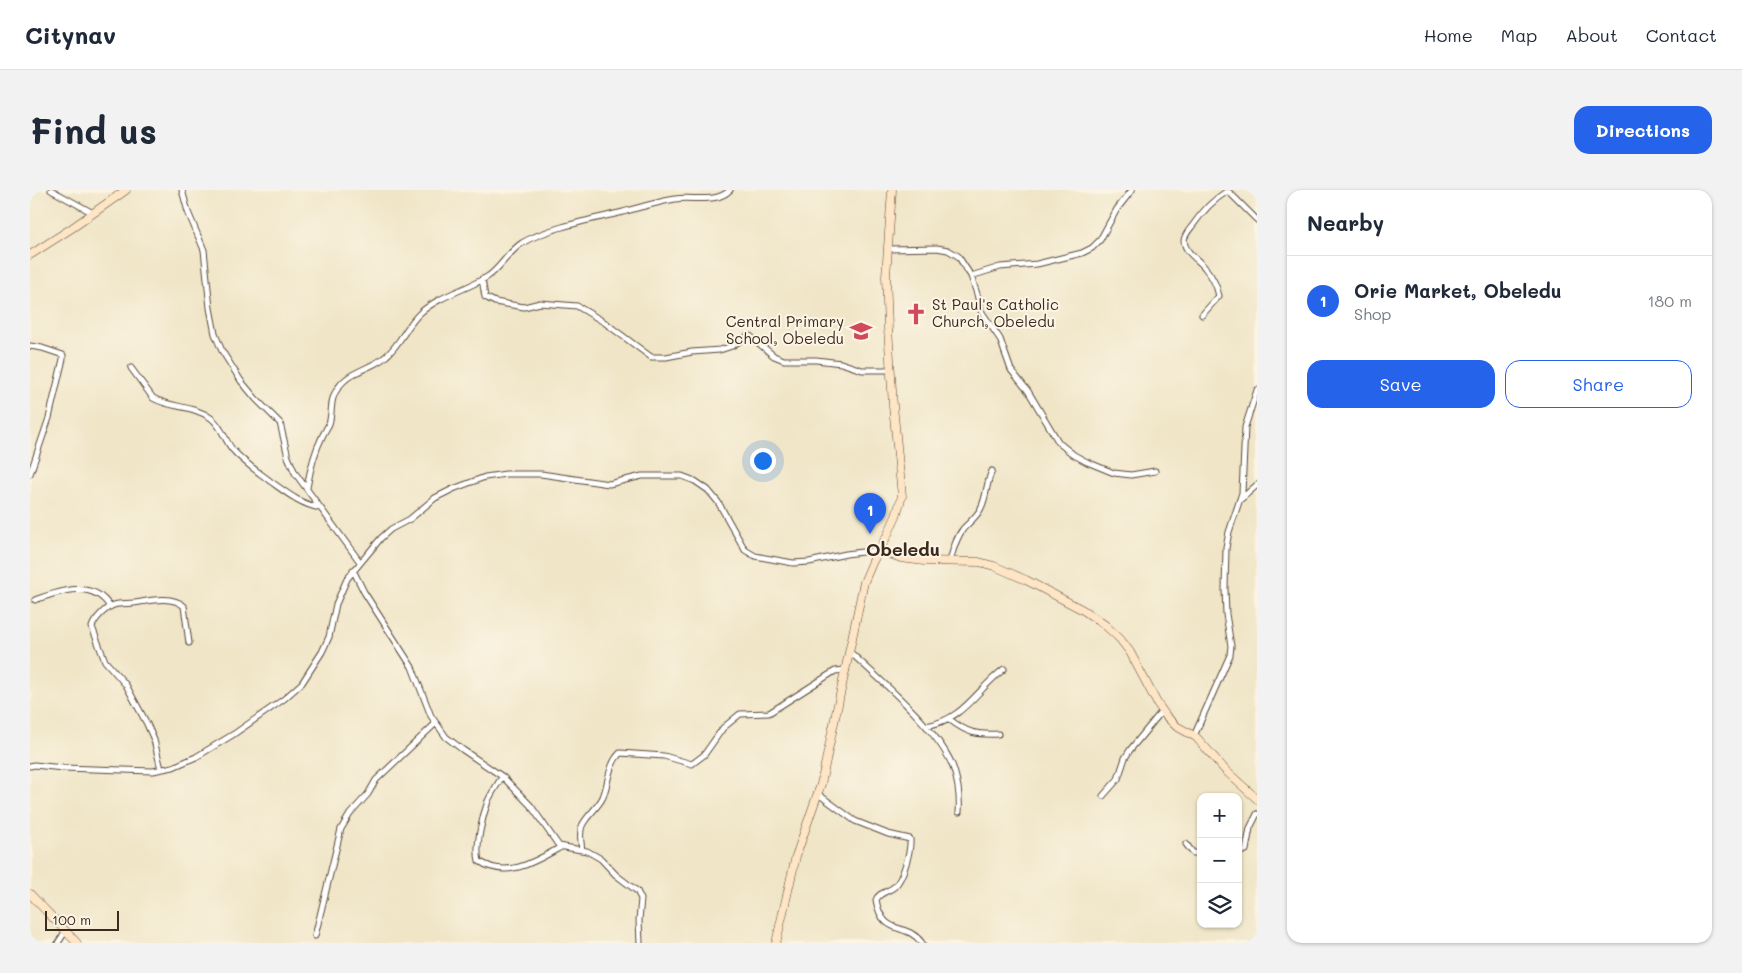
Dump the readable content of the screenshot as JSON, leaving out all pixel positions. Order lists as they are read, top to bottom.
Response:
{
  "districts": ["Obeledu"],
  "places": {
    "church": ["St Paul's Catholic Church, Obeledu"],
    "school or university": ["Central Primary School, Obeledu"]
  },
  "scale_bar": "100 m",
  "page": {
    "header": "Citynav",
    "nav": [
      "Home",
      "Map",
      "About",
      "Contact"
    ],
    "buttons": [
      "Directions",
      ["Save", "Share"]
    ],
    "title": "Find us",
    "heading": "Nearby",
    "list": [
      {
        "mark": "1",
        "name": "Orie Market, Obeledu",
        "note": "Shop",
        "value": "180 m"
      }
    ],
    "pins": "1",
    "map_buttons": ["+", "−"],
    "scale": "100 m"
  }
}
